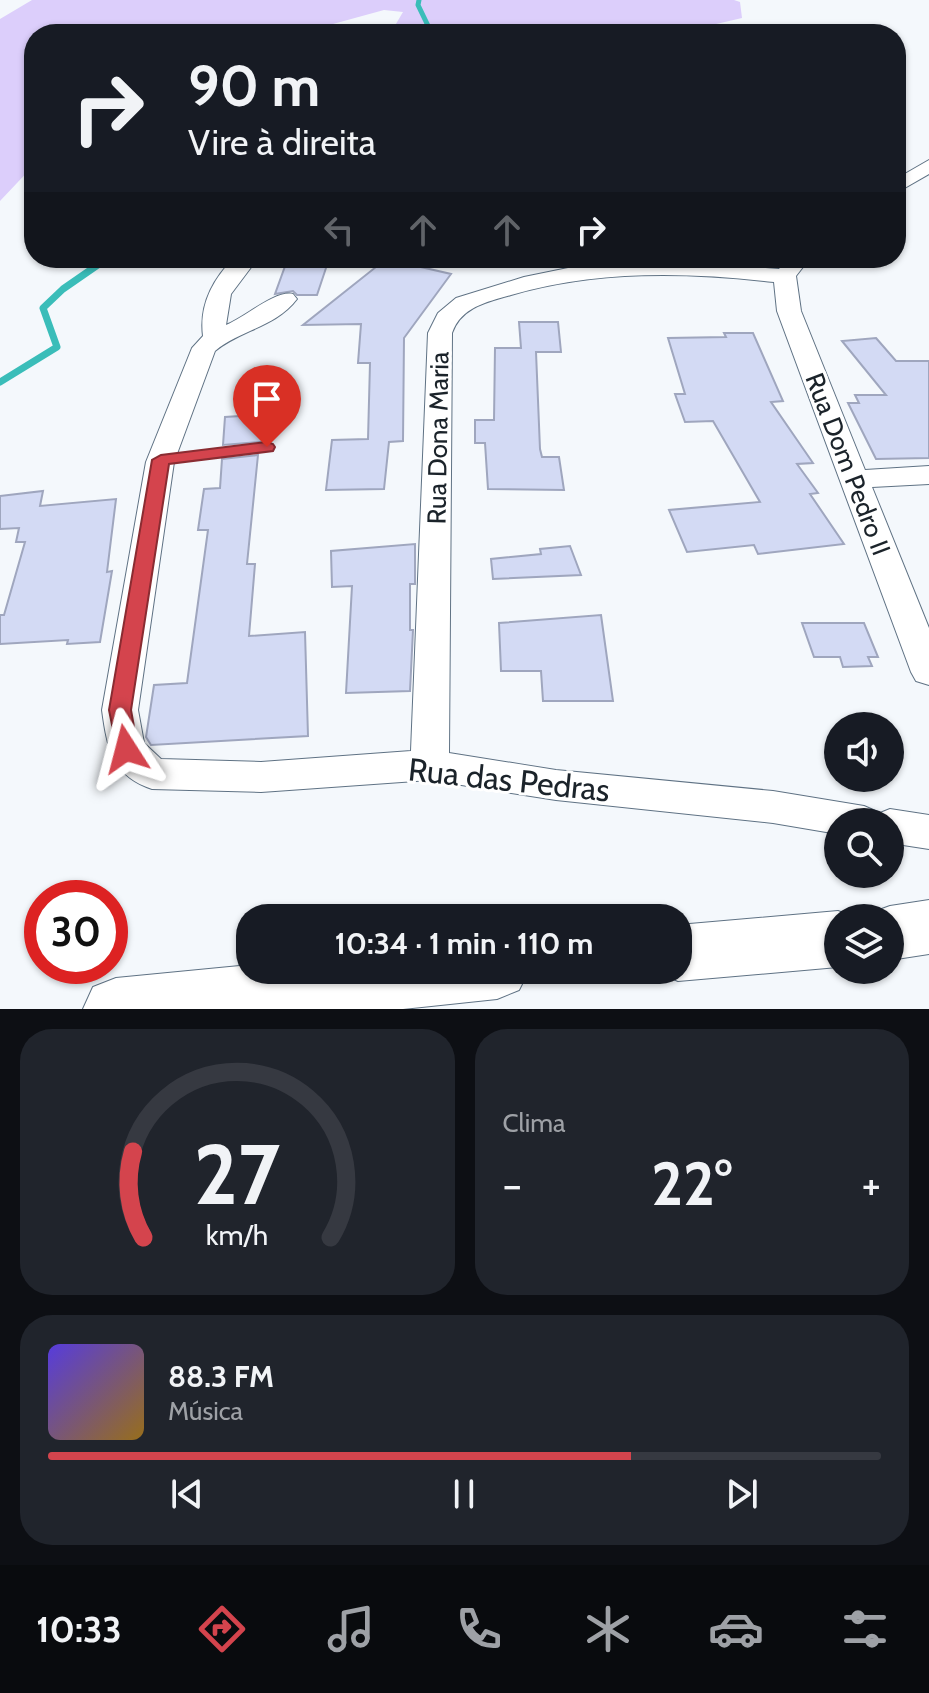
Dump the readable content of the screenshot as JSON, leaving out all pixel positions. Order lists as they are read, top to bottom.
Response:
{
  "streets": {
    "street": ["Rua Dona Maria", "Rua Dom Pedro II", "Rua das Pedras"]
  },
  "crossings": [
    ["Rua Dona Maria", "Rua das Pedras"]
  ],
  "page": {
    "turn": ["90 m", "Vire à direita"],
    "limit": "30",
    "trip": "10:34 · 1 min · 110 m",
    "tile": "Clima",
    "heat": ["−", "22°", "+"],
    "song": ["88.3 FM", "Música"],
    "tabs": "10:33",
    "gauge": ["27", "km/h"]
  }
}
